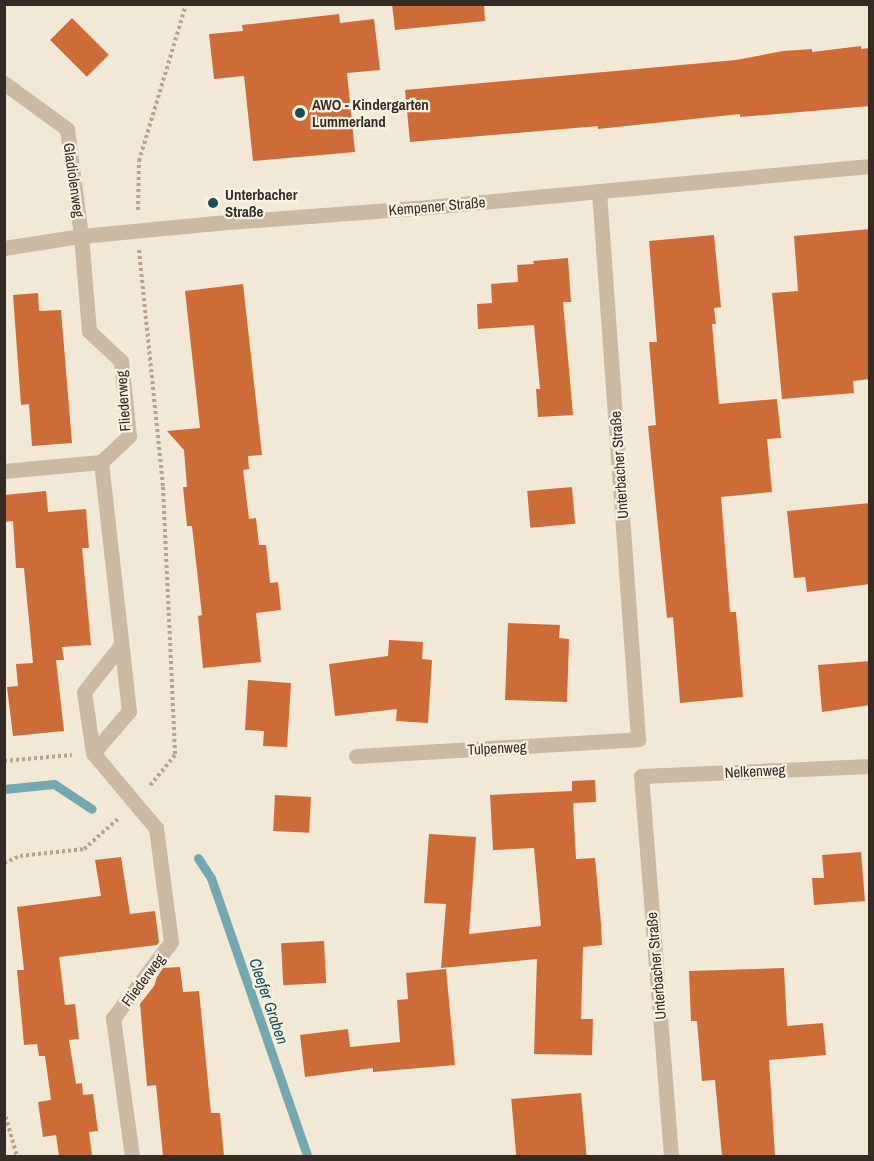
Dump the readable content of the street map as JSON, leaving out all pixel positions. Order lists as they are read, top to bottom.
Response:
{
  "streets": {
    "street": [
      "Gladiolenweg",
      "Kempener Straße",
      "Fliederweg",
      "Unterbacher Straße",
      "Tulpenweg",
      "Nelkenweg"
    ]
  },
  "crossings": [
    ["Gladiolenweg", "Kempener Straße"],
    ["Gladiolenweg", "Fliederweg"],
    ["Kempener Straße", "Fliederweg"],
    ["Kempener Straße", "Unterbacher Straße"],
    ["Unterbacher Straße", "Tulpenweg"],
    ["Unterbacher Straße", "Nelkenweg"]
  ],
  "water": ["Cleefer Graben"],
  "places": ["AWO - Kindergarten Lummerland", "Unterbacher Straße"]
}
